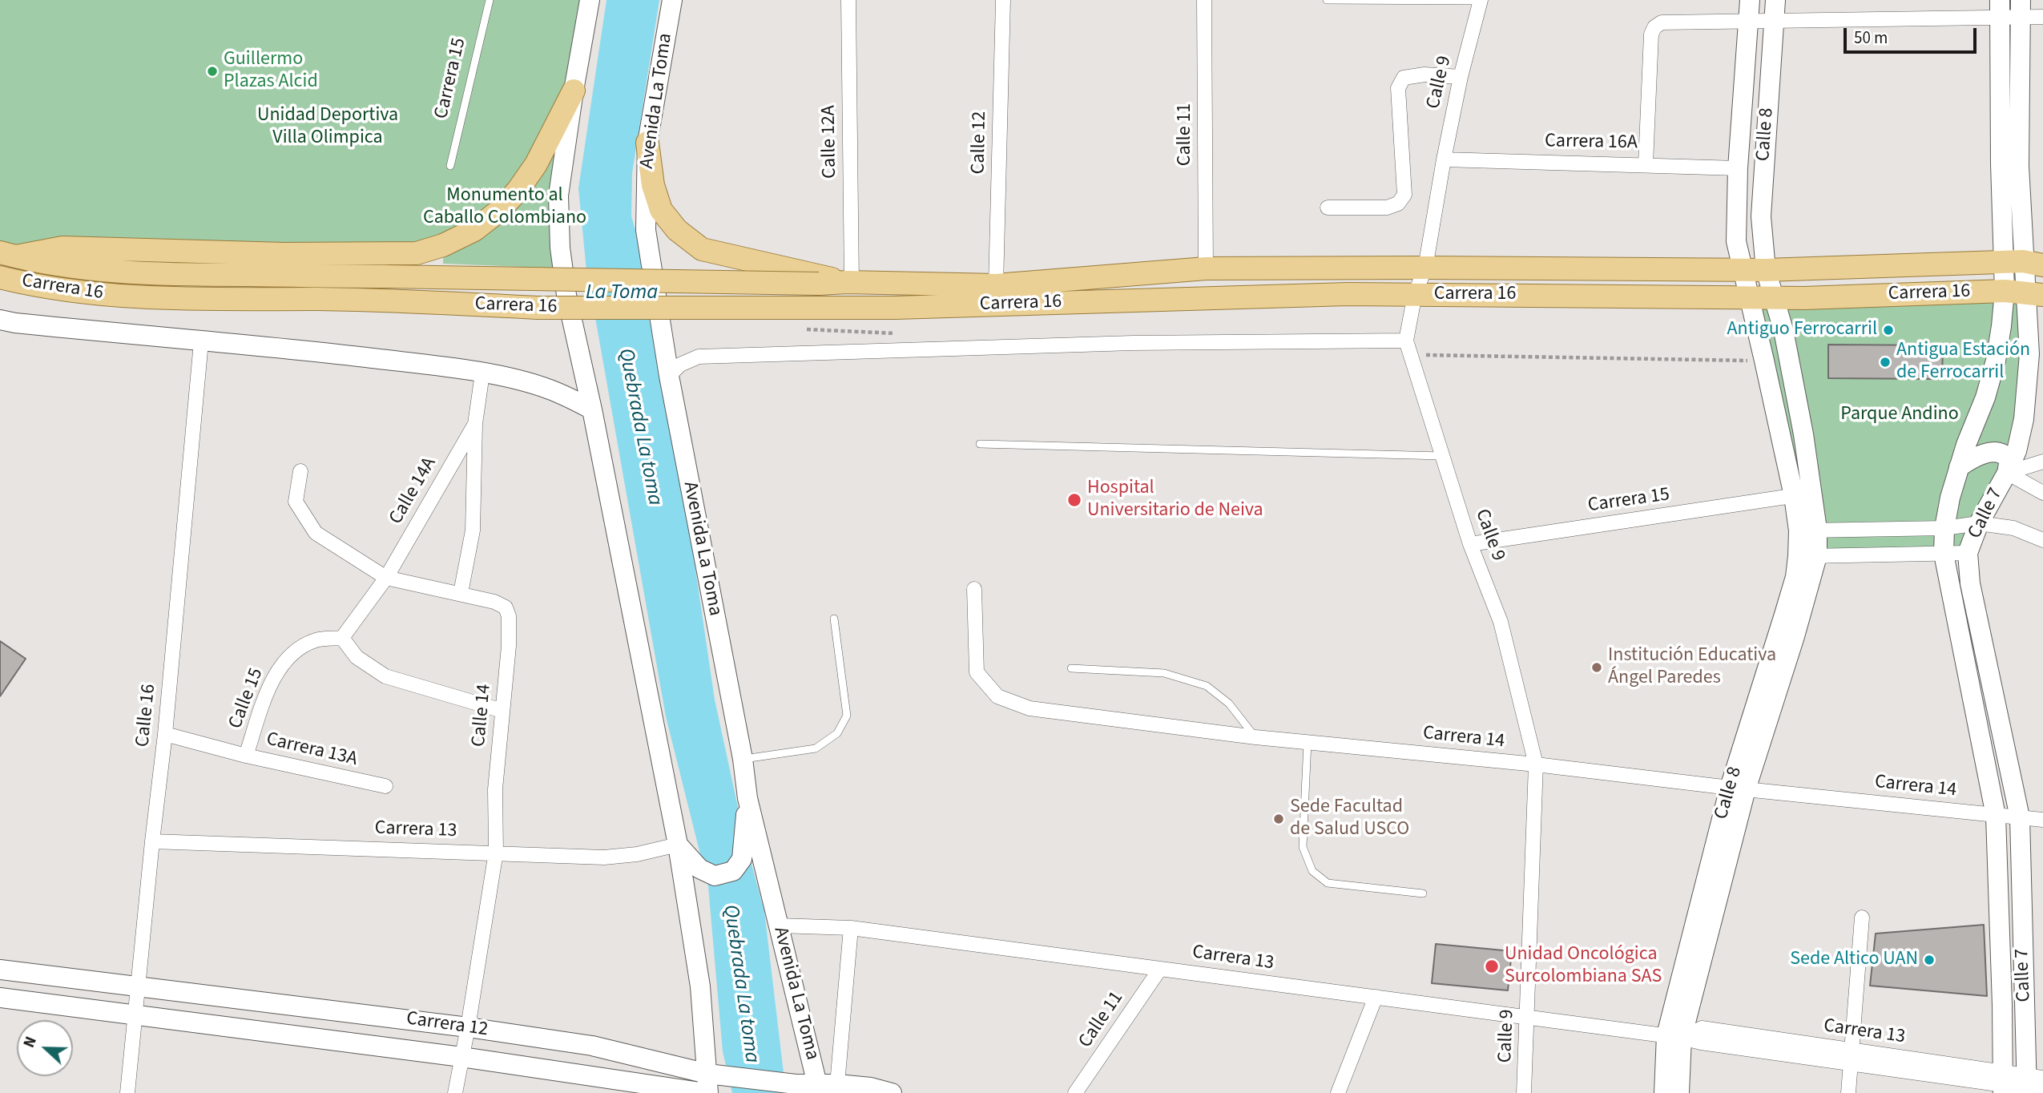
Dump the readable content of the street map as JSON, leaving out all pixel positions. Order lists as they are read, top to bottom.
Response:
{
  "streets": {
    "main road": [
      "Avenida La Toma",
      "Calle 8",
      "Carrera 16",
      "Calle 7",
      "Carrera 12"
    ],
    "street": [
      "Carrera 15",
      "Calle 9",
      "Calle 11",
      "Calle 12A",
      "Calle 12",
      "Carrera 16A",
      "Calle 14A",
      "Calle 15",
      "Calle 16",
      "Calle 14",
      "Carrera 14",
      "Carrera 13A",
      "Carrera 13"
    ]
  },
  "crossings": [
    ["Carrera 15", "Calle 9"],
    ["Carrera 15", "Calle 8"],
    ["Calle 9", "Carrera 16A"],
    ["Calle 9", "Carrera 16"],
    ["Calle 9", "Carrera 14"],
    ["Calle 9", "Carrera 13"],
    ["Avenida La Toma", "Carrera 13"],
    ["Avenida La Toma", "Carrera 12"],
    ["Calle 11", "Carrera 16"],
    ["Calle 11", "Carrera 13"],
    ["Calle 8", "Carrera 16A"],
    ["Calle 8", "Carrera 16"],
    ["Calle 8", "Carrera 14"],
    ["Calle 8", "Carrera 13"],
    ["Calle 12A", "Carrera 16"],
    ["Calle 12", "Carrera 16"],
    ["Carrera 16", "Calle 7"],
    ["Calle 14A", "Calle 14"],
    ["Calle 7", "Carrera 14"],
    ["Calle 7", "Carrera 13"],
    ["Calle 15", "Carrera 13A"],
    ["Calle 16", "Carrera 13A"],
    ["Calle 16", "Carrera 13"],
    ["Calle 16", "Carrera 12"],
    ["Calle 14", "Carrera 13"],
    ["Calle 14", "Carrera 12"]
  ],
  "water": ["La Toma", "Quebrada La toma"],
  "parks": ["Unidad Deportiva Villa Olimpica", "Monumento al Caballo Colombiano", "Parque Andino"],
  "places": [
    "Guillermo Plazas Alcid",
    "Antiguo Ferrocarril",
    "Antigua Estación de Ferrocarril",
    "Hospital Universitario de Neiva",
    "Institución Educativa Ángel Paredes",
    "Sede Facultad de Salud USCO",
    "Sede Altico UAN",
    "Unidad Oncológica Surcolombiana SAS"
  ],
  "scale_bar": "50 m",
  "north": "left"
}
